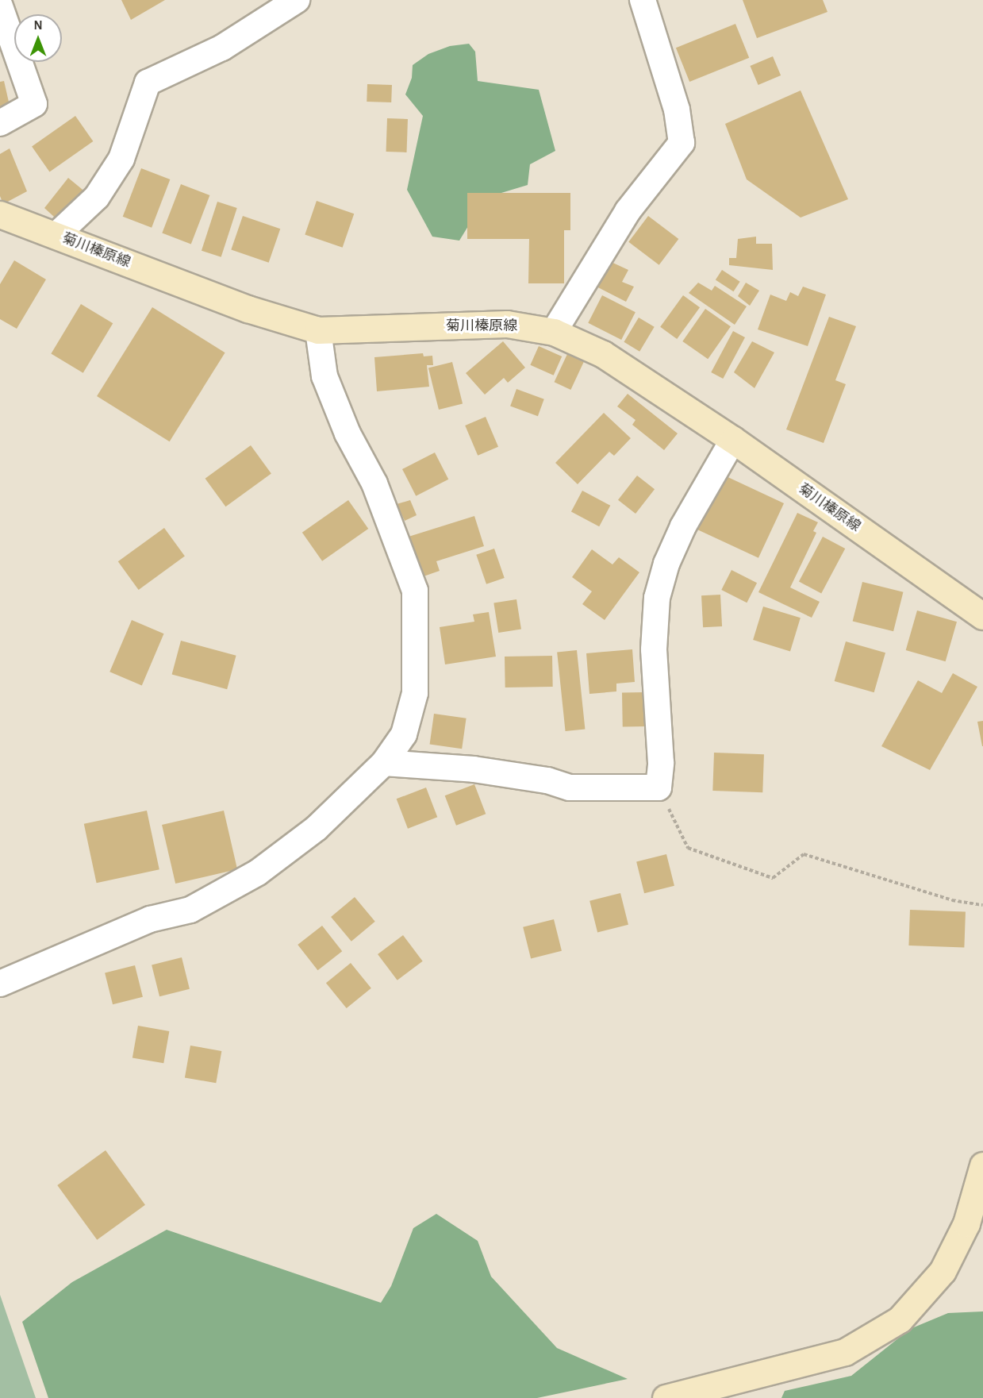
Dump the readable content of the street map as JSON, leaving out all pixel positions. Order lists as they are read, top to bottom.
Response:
{
  "streets": {
    "main road": ["菊川榛原線"]
  },
  "north": "top"
}
